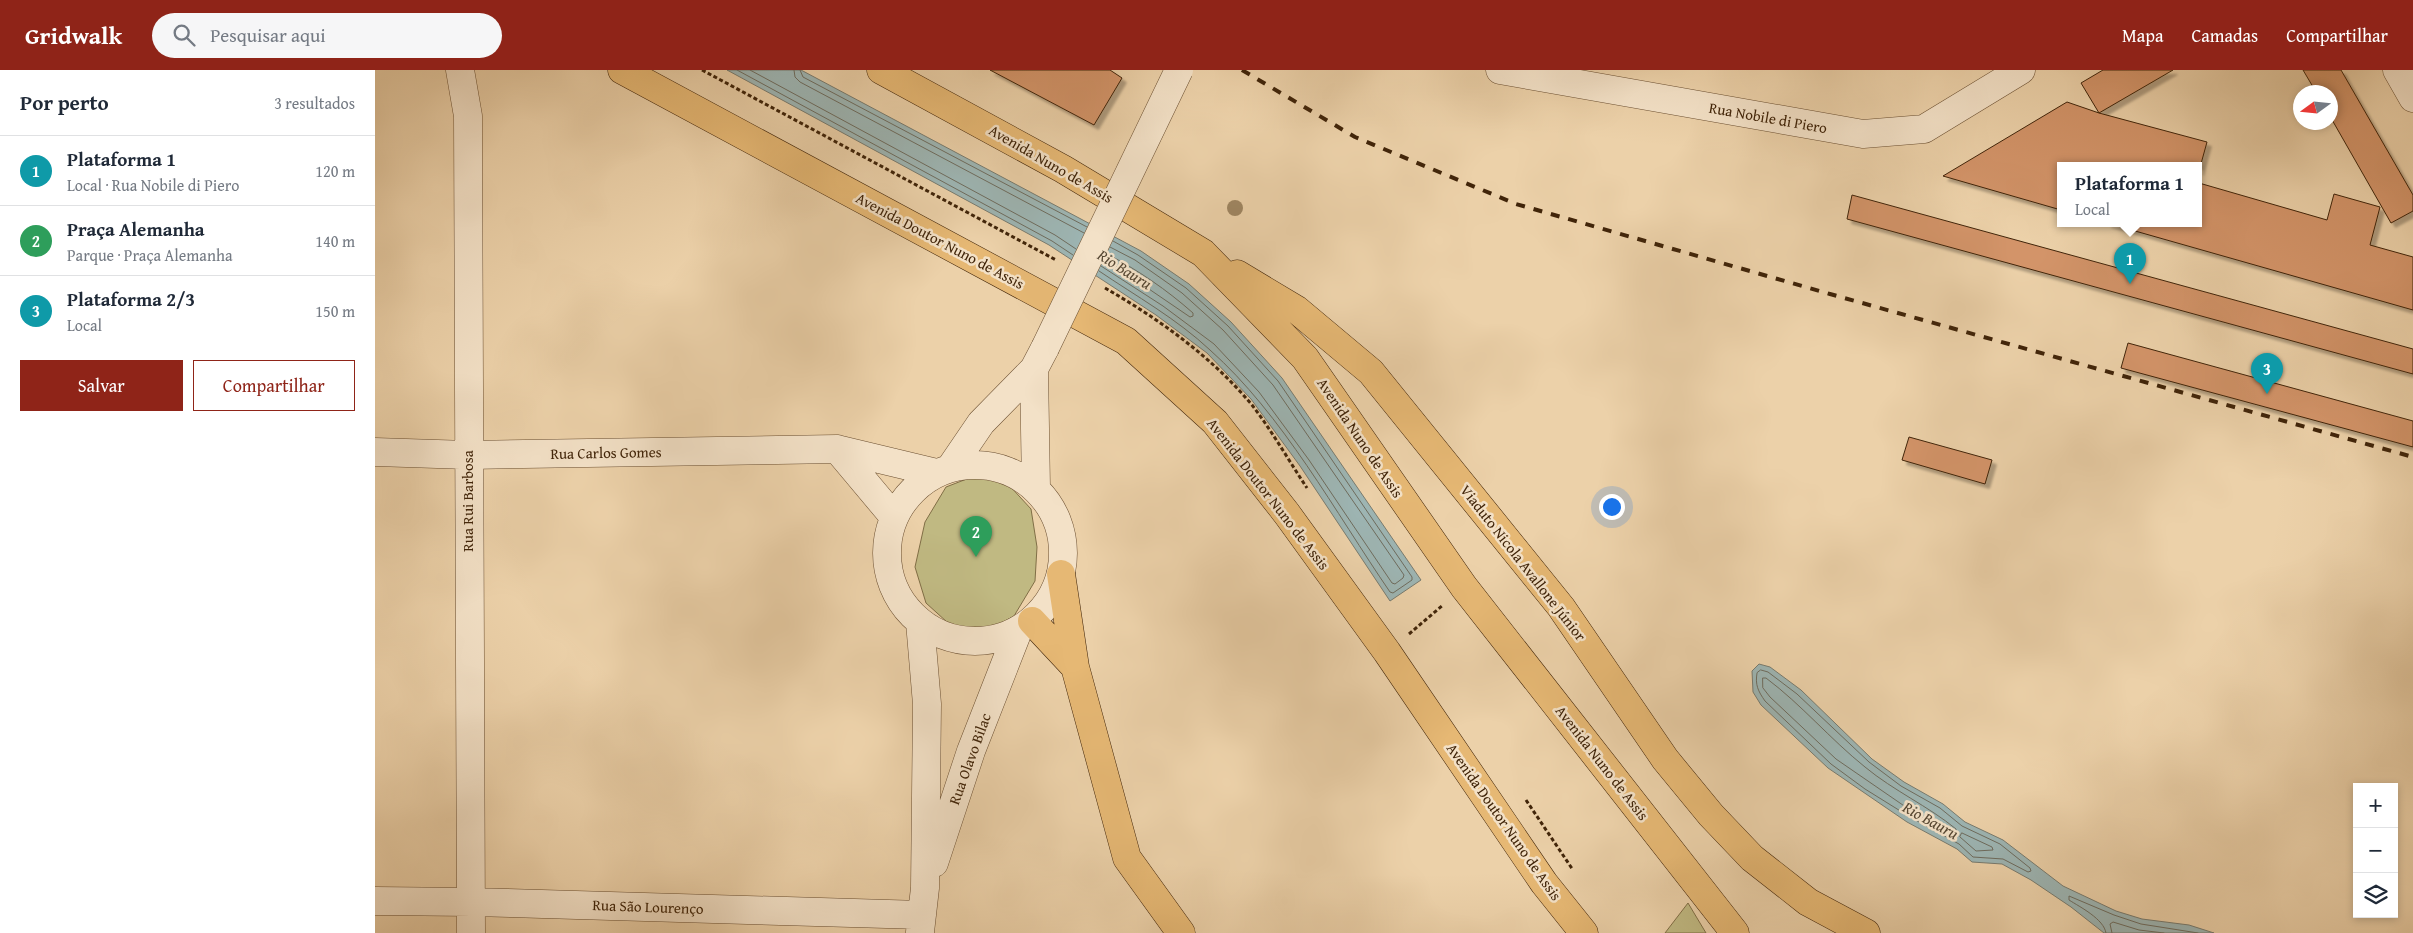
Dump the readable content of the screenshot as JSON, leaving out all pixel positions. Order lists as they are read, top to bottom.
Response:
{
  "streets": {
    "main road": ["Avenida Nuno de Assis", "Avenida Doutor Nuno de Assis", "Viaduto Nicola Avallone Júnior"],
    "street": [
      "Rua Nobile di Piero",
      "Rua Carlos Gomes",
      "Rua Rui Barbosa",
      "Rua Olavo Bilac",
      "Rua São Lourenço"
    ]
  },
  "crossings": [
    ["Avenida Nuno de Assis", "Viaduto Nicola Avallone Júnior"],
    ["Rua Carlos Gomes", "Rua Rui Barbosa"],
    ["Rua Carlos Gomes", "Rua Olavo Bilac"],
    ["Rua Rui Barbosa", "Rua São Lourenço"],
    ["Rua Olavo Bilac", "Rua São Lourenço"]
  ],
  "water": ["Rio Bauru"],
  "north": "left",
  "page": {
    "header": "Gridwalk",
    "search": "Pesquisar aqui",
    "nav": ["Mapa", "Camadas", "Compartilhar"],
    "heading": ["Por perto", "3 resultados"],
    "list": [
      {
        "mark": "1",
        "name": "Plataforma 1",
        "note": "Local · Rua Nobile di Piero",
        "value": "120 m"
      },
      {
        "mark": "2",
        "name": "Praça Alemanha",
        "note": "Parque · Praça Alemanha",
        "value": "140 m"
      },
      {
        "mark": "3",
        "name": "Plataforma 2/3",
        "note": "Local",
        "value": "150 m"
      }
    ],
    "popup": ["Plataforma 1", "Local"],
    "pins": ["1", "3", "2"],
    "buttons": ["Salvar", "Compartilhar"],
    "map_buttons": ["+", "−"]
  }
}
